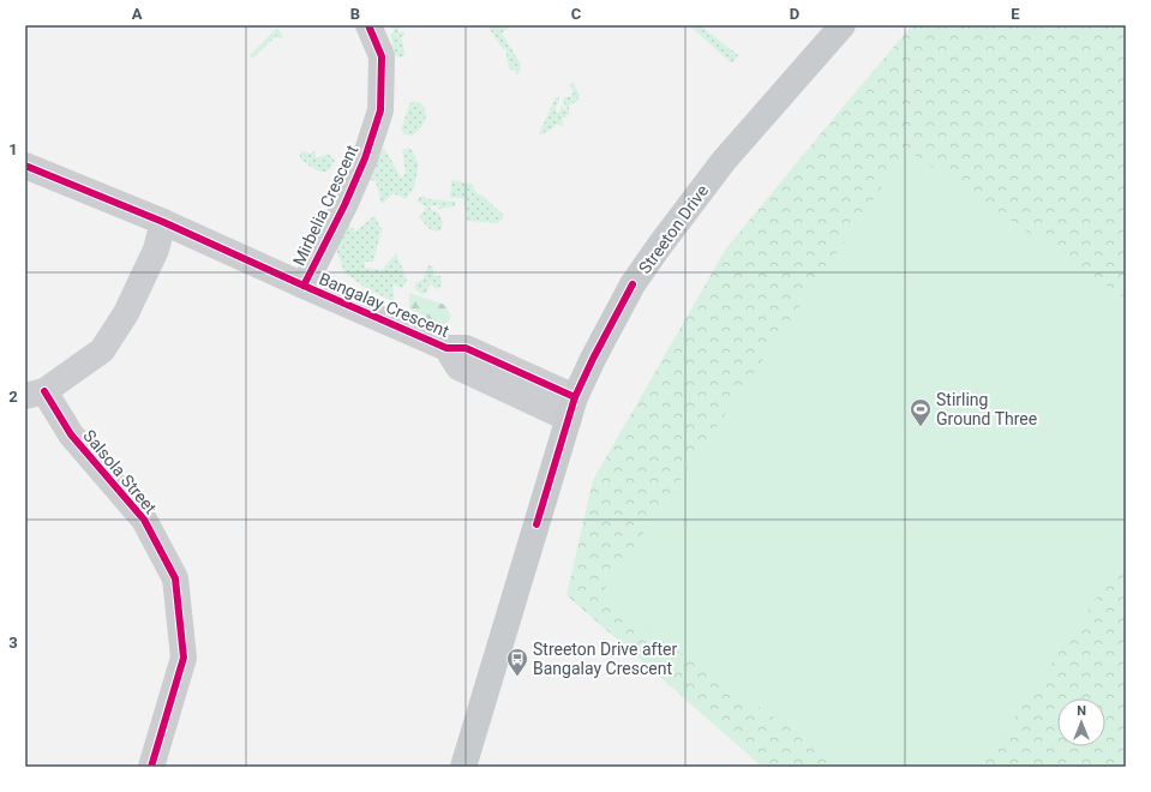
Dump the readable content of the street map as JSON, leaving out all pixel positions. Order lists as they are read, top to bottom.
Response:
{
  "streets": {
    "main road": ["Streeton Drive"],
    "street": ["Mirbelia Crescent", "Bangalay Crescent", "Salsola Street"]
  },
  "crossings": [
    ["Mirbelia Crescent", "Bangalay Crescent"],
    ["Streeton Drive", "Bangalay Crescent"]
  ],
  "places": {
    "sports": ["Stirling Ground Three"],
    "bus stop": ["Streeton Drive after Bangalay Crescent"]
  },
  "north": "top",
  "grid": {
    "columns": [
      "A",
      "B",
      "C",
      "D",
      "E"
    ],
    "rows": ["1", "2", "3"]
  }
}
